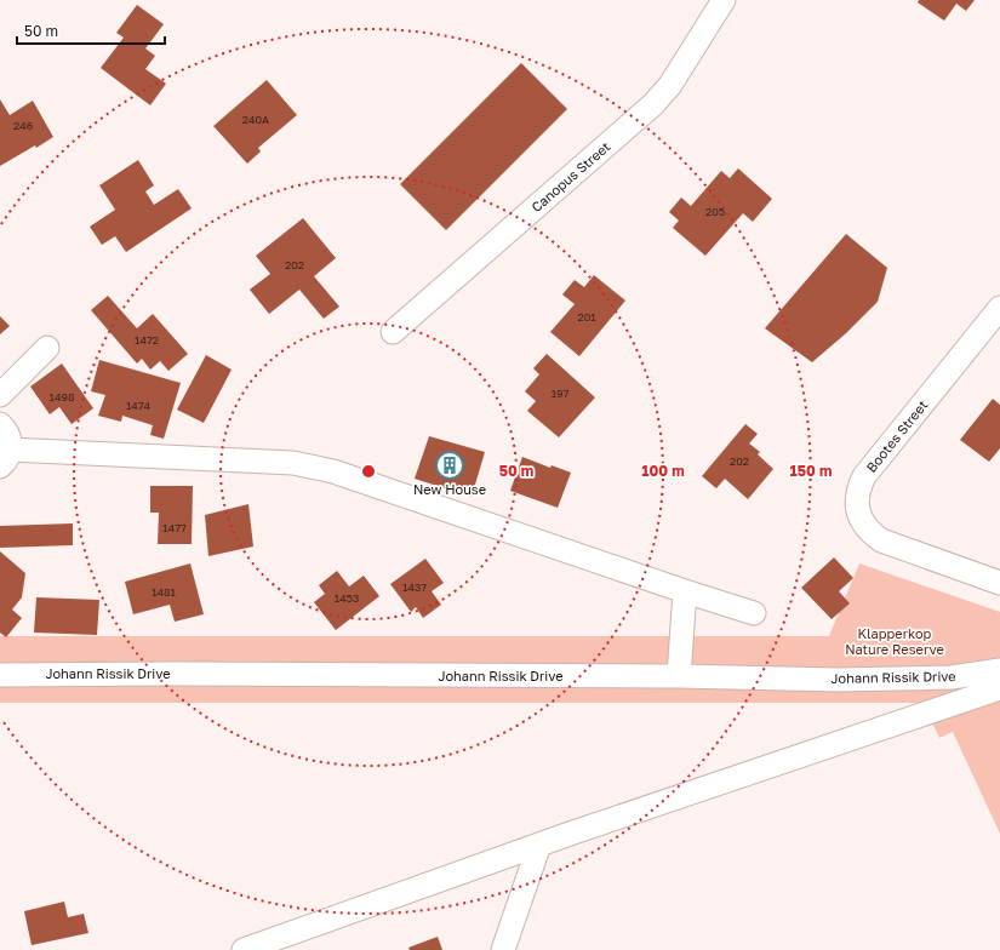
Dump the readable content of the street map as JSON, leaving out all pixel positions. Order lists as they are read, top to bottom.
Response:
{
  "streets": {
    "street": ["Canopus Street", "Bootes Street", "Johann Rissik Drive"]
  },
  "parks": ["Klapperkop Nature Reserve"],
  "places": {
    "building": ["New House"]
  },
  "house_numbers": [
    "240A",
    "246",
    "205",
    "202",
    "201",
    "1472",
    "197",
    "1498",
    "1474",
    "202",
    "1477",
    "1437",
    "1481",
    "1453"
  ],
  "scale_bar": "50 m",
  "rings": ["50 m", "100 m", "150 m"]
}
